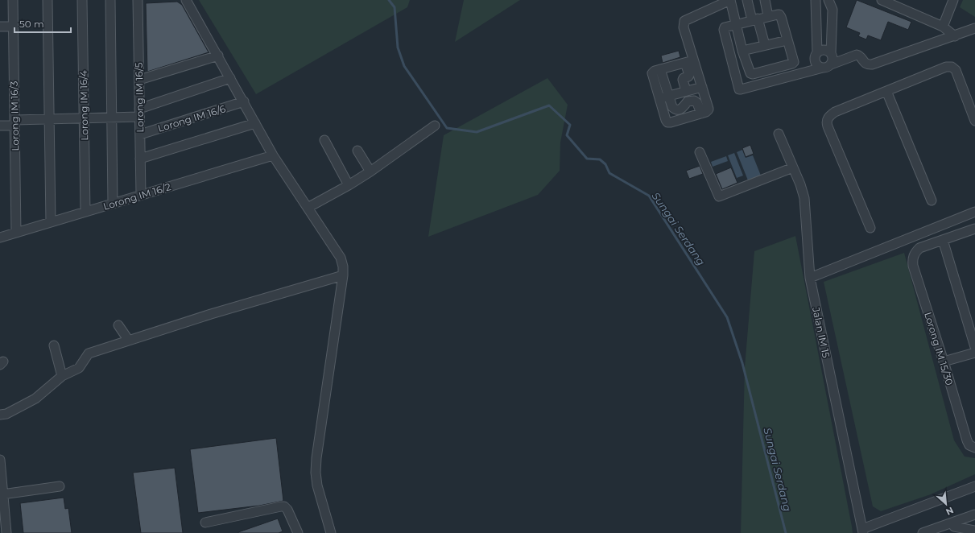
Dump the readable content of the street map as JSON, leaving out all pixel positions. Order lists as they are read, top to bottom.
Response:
{
  "streets": {
    "street": [
      "Lorong IM 16/5",
      "Lorong IM 16/4",
      "Lorong IM 16/3",
      "Lorong IM 16/6",
      "Lorong IM 16/2",
      "Jalan IM 15",
      "Lorong IM 15/30"
    ]
  },
  "crossings": [
    ["Lorong IM 16/5", "Lorong IM 16/6"],
    ["Lorong IM 16/5", "Lorong IM 16/2"],
    ["Lorong IM 16/4", "Lorong IM 16/2"],
    ["Lorong IM 16/3", "Lorong IM 16/2"]
  ],
  "water": ["Sungai Serdang"],
  "scale_bar": "50 m",
  "north": "bottom right"
}
